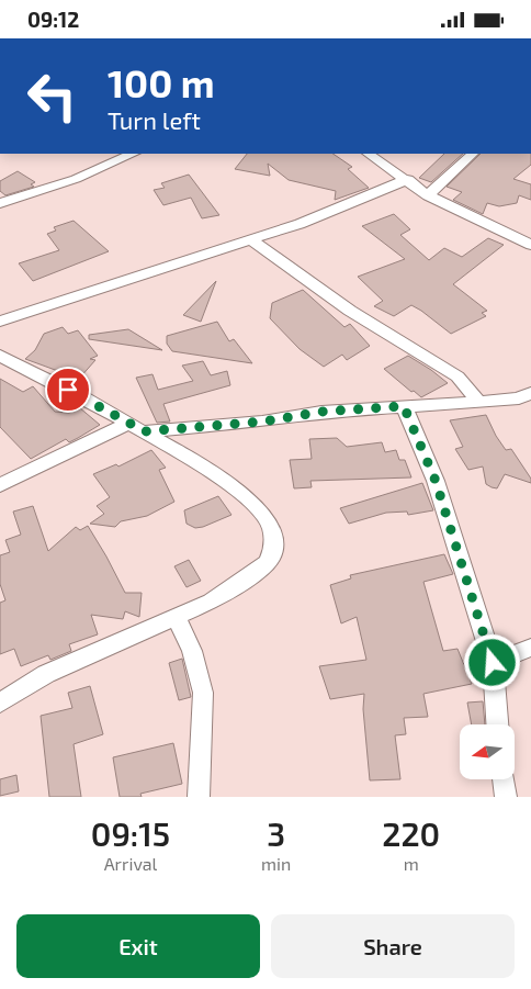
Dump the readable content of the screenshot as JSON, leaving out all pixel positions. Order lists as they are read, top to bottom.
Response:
{
  "north": "left",
  "page": {
    "status": "09:12",
    "turn": ["100 m", "Turn left"],
    "eta": [
      "09:15",
      "Arrival",
      "3",
      "min",
      "220",
      "m"
    ],
    "buttons": ["Exit", "Share"]
  }
}
